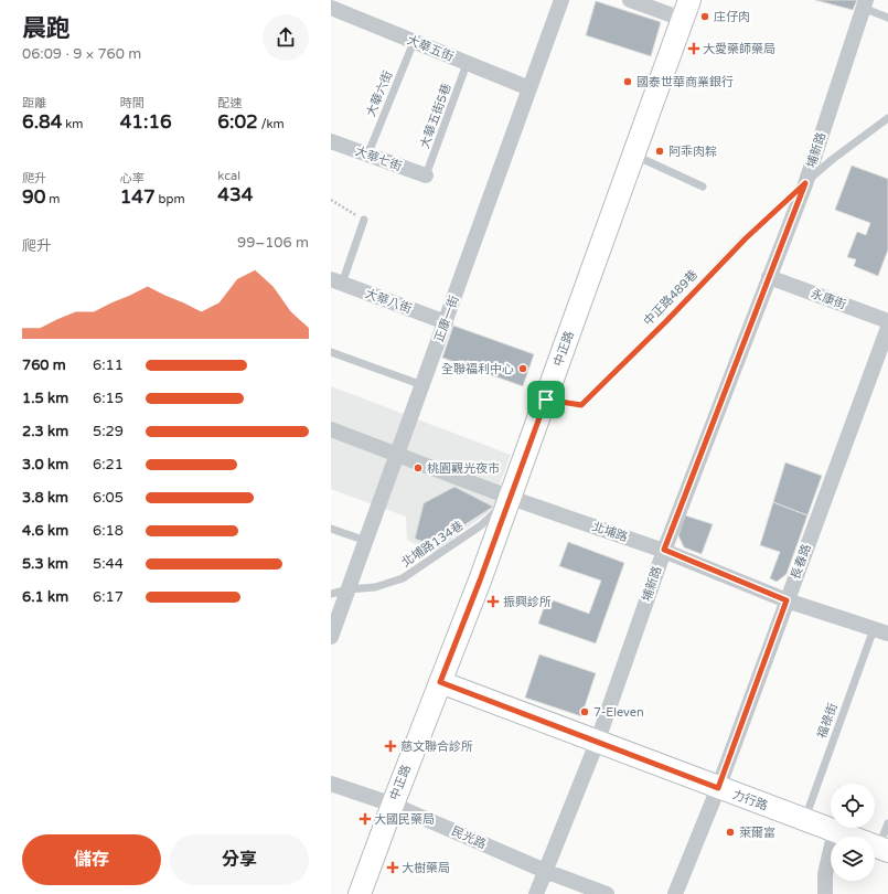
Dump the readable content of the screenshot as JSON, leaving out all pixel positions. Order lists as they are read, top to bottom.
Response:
{
  "streets": {
    "street": [
      "大華五街",
      "埔新路",
      "大華七街",
      "永康街",
      "大華八街",
      "正康一街",
      "中正路",
      "北埔路",
      "長春路",
      "力行路",
      "民光路"
    ],
    "lane": [
      "大華六街",
      "大華五街5巷",
      "中正路489巷",
      "北埔路134巷",
      "福祿街"
    ]
  },
  "crossings": [
    ["大華五街", "大華六街"],
    ["大華五街", "大華五街5巷"],
    ["大華五街", "正康一街"],
    ["大華六街", "大華七街"],
    ["大華五街5巷", "大華七街"],
    ["埔新路", "中正路489巷"],
    ["埔新路", "永康街"],
    ["埔新路", "北埔路"],
    ["埔新路", "力行路"],
    ["埔新路", "民光路"],
    ["中正路489巷", "中正路"],
    ["大華八街", "正康一街"],
    ["正康一街", "北埔路"],
    ["正康一街", "北埔路134巷"],
    ["中正路", "北埔路"],
    ["中正路", "北埔路134巷"],
    ["中正路", "力行路"],
    ["中正路", "民光路"],
    ["北埔路", "北埔路134巷"],
    ["北埔路", "長春路"],
    ["北埔路", "福祿街"],
    ["長春路", "力行路"],
    ["福祿街", "力行路"]
  ],
  "places": {
    "other": [
      "庄仔肉",
      "國泰世華商業銀行",
      "阿乖肉粽",
      "全聯福利中心",
      "桃園觀光夜市",
      "7-Eleven",
      "萊爾富"
    ],
    "health": [
      "大愛藥師藥局",
      "振興診所",
      "慈文聯合診所",
      "大國民藥局",
      "大樹藥局"
    ]
  },
  "page": {
    "heading": ["晨跑", "06:09 · 9 × 760 m"],
    "stats": [
      ["距離", "6.84 km"],
      ["時間", "41:16"],
      ["配速", "6:02 /km"],
      ["爬升", "90 m"],
      ["心率", "147 bpm"],
      ["kcal", "434"]
    ],
    "chart": ["爬升", "99–106 m"],
    "list": [
      {
        "name": "760 m",
        "note": "6:11"
      },
      {
        "name": "1.5 km",
        "note": "6:15"
      },
      {
        "name": "2.3 km",
        "note": "5:29"
      },
      {
        "name": "3.0 km",
        "note": "6:21"
      },
      {
        "name": "3.8 km",
        "note": "6:05"
      },
      {
        "name": "4.6 km",
        "note": "6:18"
      },
      {
        "name": "5.3 km",
        "note": "5:44"
      },
      {
        "name": "6.1 km",
        "note": "6:17"
      }
    ],
    "buttons": ["儲存", "分享"]
  }
}
